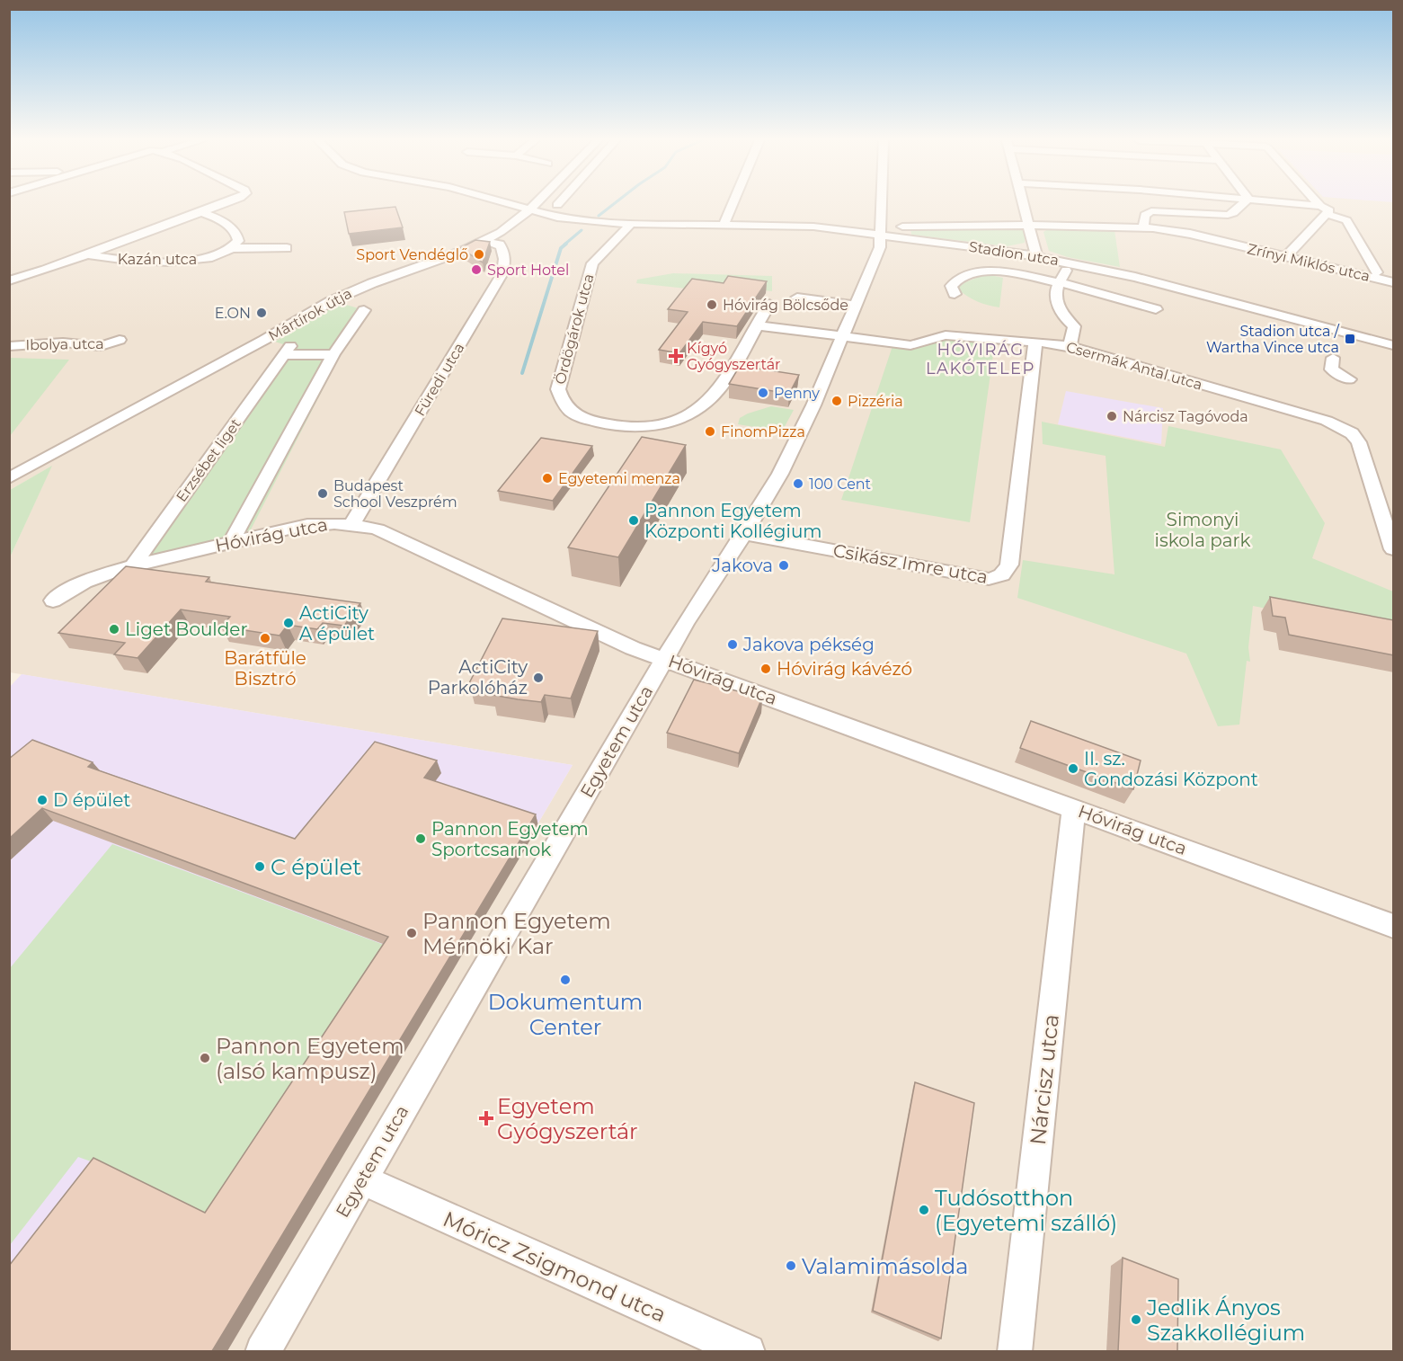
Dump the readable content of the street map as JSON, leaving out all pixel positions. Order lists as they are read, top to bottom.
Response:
{
  "streets": {
    "street": [
      "Stadion utca",
      "Kazán utca",
      "Zrínyi Miklós utca",
      "Mártírok útja",
      "Ördögárok utca",
      "Ibolya utca",
      "Csermák Antal utca",
      "Füredi utca",
      "Erzsébet liget",
      "Hóvirág utca",
      "Csikász Imre utca",
      "Egyetem utca",
      "Nárcisz utca",
      "Móricz Zsigmond utca"
    ]
  },
  "crossings": [
    ["Stadion utca", "Egyetem utca"],
    ["Mártírok útja", "Füredi utca"],
    ["Ördögárok utca", "Csermák Antal utca"],
    ["Csermák Antal utca", "Csikász Imre utca"],
    ["Csermák Antal utca", "Egyetem utca"],
    ["Füredi utca", "Hóvirág utca"],
    ["Erzsébet liget", "Hóvirág utca"],
    ["Hóvirág utca", "Egyetem utca"],
    ["Hóvirág utca", "Nárcisz utca"],
    ["Csikász Imre utca", "Egyetem utca"],
    ["Egyetem utca", "Móricz Zsigmond utca"]
  ],
  "districts": ["HÓVIRÁG LAKÓTELEP"],
  "parks": ["Simonyi iskola park"],
  "places": {
    "other": [
      "Sport Vendéglő",
      "Sport Hotel",
      "Hóvirág Bölcsőde",
      "E.ON",
      "Penny",
      "Pizzéria",
      "Nárcisz Tagóvoda",
      "FinomPizza",
      "Egyetemi menza",
      "100 Cent",
      "Budapest School Veszprém",
      "Pannon Egyetem Központi Kollégium",
      "Jakova",
      "ActiCity A épület",
      "Liget Boulder",
      "Barátfüle Bisztró",
      "Jakova pékség",
      "Hóvirág kávézó",
      "ActiCity Parkolóház",
      "II. sz. Gondozási Központ",
      "D épület",
      "Pannon Egyetem Sportcsarnok",
      "C épület",
      "Pannon Egyetem Mérnöki Kar",
      "Dokumentum Center",
      "Pannon Egyetem (alsó kampusz)",
      "Tudósotthon (Egyetemi szálló)",
      "Valamimásolda",
      "Jedlik Ányos Szakkollégium"
    ],
    "transit": ["Stadion utca / Wartha Vince utca"],
    "health": ["Kígyó Gyógyszertár", "Egyetem Gyógyszertár"]
  }
}
